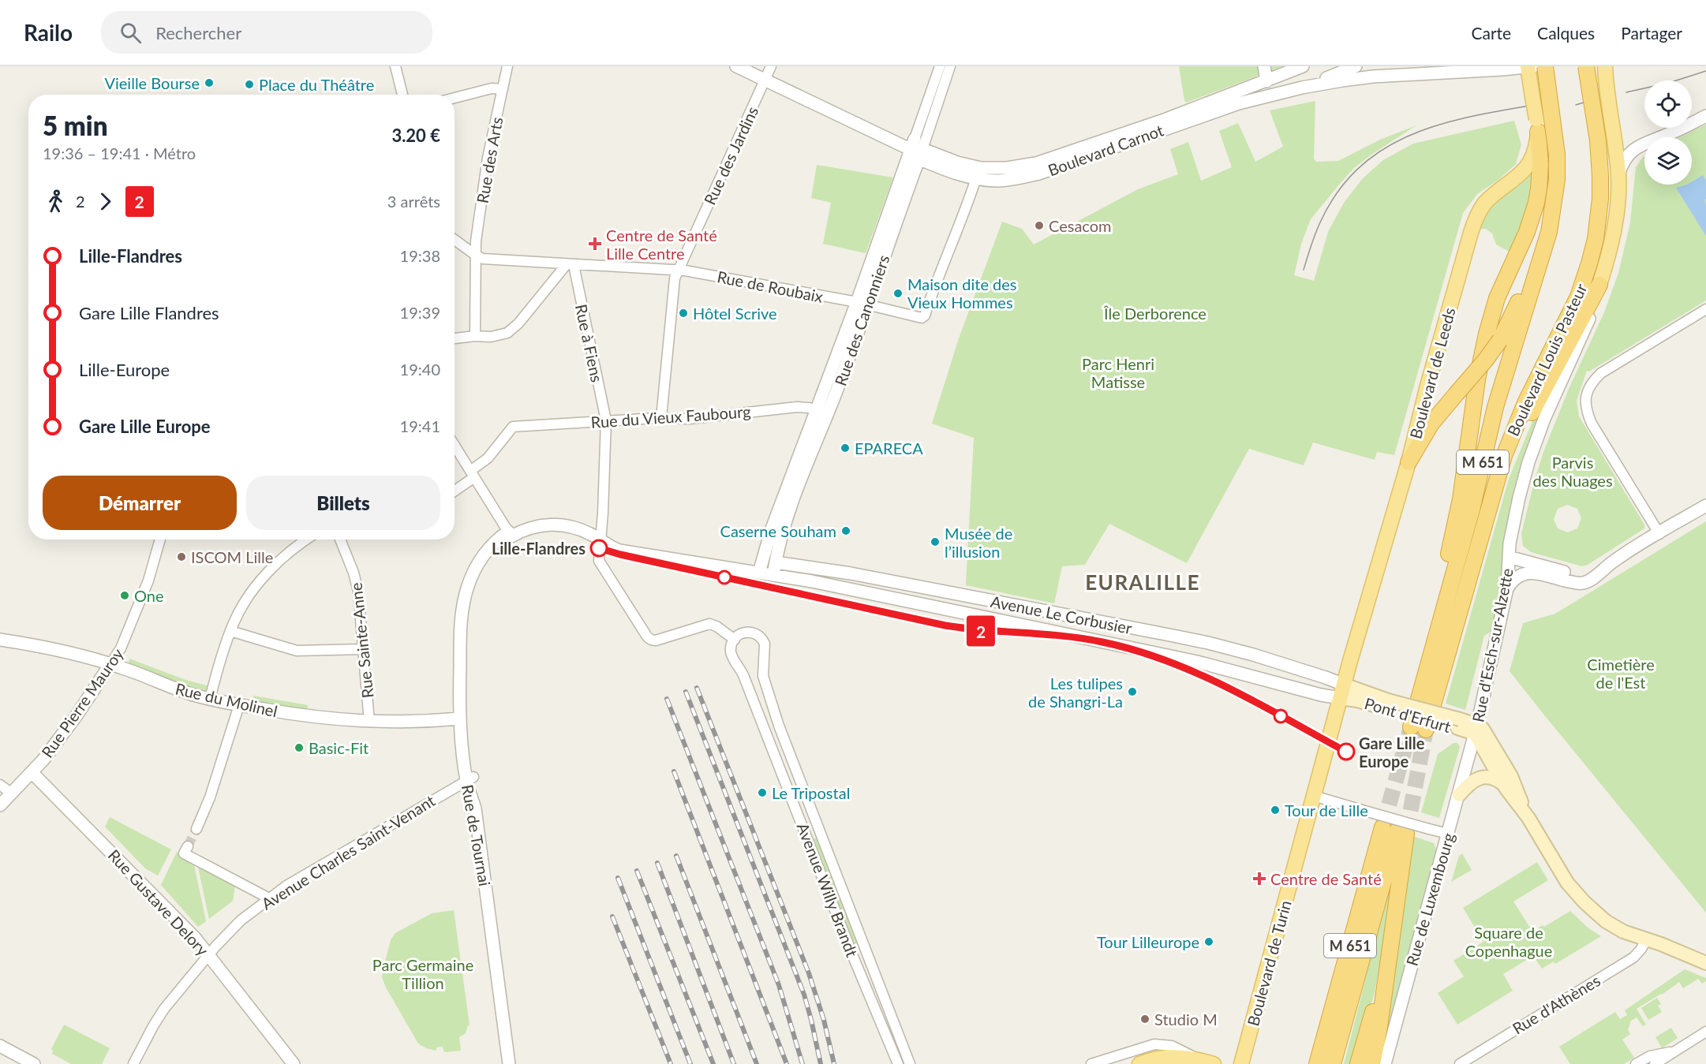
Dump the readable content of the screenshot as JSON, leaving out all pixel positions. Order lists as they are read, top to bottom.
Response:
{
  "streets": {
    "highway": ["Boulevard Louis Pasteur", "M 651"],
    "main road": ["Boulevard de Leeds", "Pont d'Erfurt", "Boulevard de Turin"],
    "street": [
      "Boulevard Carnot",
      "Rue des Jardins",
      "Rue des Arts",
      "Rue de Roubaix",
      "Rue des Canonniers",
      "Rue à Fiens",
      "Rue du Vieux Faubourg",
      "Avenue Le Corbusier",
      "Rue Sainte-Anne",
      "Rue d'Esch-sur-Alzette",
      "Rue du Molinel",
      "Rue Pierre Mauroy",
      "Rue de Tournai",
      "Avenue Charles Saint-Venant",
      "Avenue Willy Brandt",
      "Rue de Luxembourg",
      "Rue Gustave Delory",
      "Rue d'Athènes"
    ]
  },
  "crossings": [
    ["Boulevard Carnot", "Rue des Jardins"],
    ["Boulevard Carnot", "Rue de Roubaix"],
    ["Boulevard Carnot", "Rue des Canonniers"],
    ["Boulevard Carnot", "Boulevard de Leeds"],
    ["Rue des Jardins", "Rue de Roubaix"],
    ["Rue des Jardins", "Rue du Vieux Faubourg"],
    ["Rue des Arts", "Rue de Roubaix"],
    ["Rue de Roubaix", "Rue des Canonniers"],
    ["Rue de Roubaix", "Rue à Fiens"],
    ["Rue des Canonniers", "Rue du Vieux Faubourg"],
    ["Rue des Canonniers", "Avenue Le Corbusier"],
    ["Rue à Fiens", "Rue du Vieux Faubourg"],
    ["Rue à Fiens", "Avenue Le Corbusier"],
    ["Rue à Fiens", "Avenue Willy Brandt"],
    ["Boulevard Louis Pasteur", "Rue d'Esch-sur-Alzette"],
    ["Boulevard de Leeds", "Avenue Le Corbusier"],
    ["Boulevard de Leeds", "Pont d'Erfurt"],
    ["Boulevard de Leeds", "Boulevard de Turin"],
    ["Avenue Le Corbusier", "Pont d'Erfurt"],
    ["Avenue Le Corbusier", "Rue de Tournai"],
    ["Avenue Le Corbusier", "Boulevard de Turin"],
    ["Rue Sainte-Anne", "Rue du Molinel"],
    ["Rue d'Esch-sur-Alzette", "Pont d'Erfurt"],
    ["Rue d'Esch-sur-Alzette", "Rue de Luxembourg"],
    ["Rue du Molinel", "Rue Pierre Mauroy"],
    ["Rue du Molinel", "Rue de Tournai"],
    ["Rue Pierre Mauroy", "Rue Gustave Delory"],
    ["Pont d'Erfurt", "Rue de Luxembourg"],
    ["Pont d'Erfurt", "Boulevard de Turin"],
    ["Rue de Tournai", "Avenue Charles Saint-Venant"],
    ["Avenue Charles Saint-Venant", "Rue Gustave Delory"]
  ],
  "districts": ["EURALILLE"],
  "parks": [
    "Île Derborence",
    "Parc Henri Matisse",
    "Parvis des Nuages",
    "Cimetière de l'Est",
    "Square de Copenhague",
    "Parc Germaine Tillion"
  ],
  "places": {
    "other": [
      "Vieille Bourse",
      "Place du Théâtre",
      "Cesacom",
      "Maison dite des Vieux Hommes",
      "Hôtel Scrive",
      "EPARECA",
      "Caserne Souham",
      "Musée de l’illusion",
      "Lille-Flandres",
      "ISCOM Lille",
      "One",
      "Les tulipes de Shangri-La",
      "Basic-Fit",
      "Gare Lille Europe",
      "Le Tripostal",
      "Tour de Lille",
      "Tour Lilleurope",
      "Studio M"
    ],
    "health": ["Centre de Santé Lille Centre", "Centre de Santé"]
  },
  "lines": ["metro line 2"],
  "page": {
    "header": "Railo",
    "search": "Rechercher",
    "nav": ["Carte", "Calques", "Partager"],
    "on_map": "2",
    "heading": ["5 min", "19:36 – 19:41 · Métro", "3.20 €"],
    "legs": ["2", "2", "3 arrêts"],
    "list": [
      {
        "name": "Lille-Flandres",
        "value": "19:38"
      },
      {
        "name": "Gare Lille Flandres",
        "value": "19:39"
      },
      {
        "name": "Lille-Europe",
        "value": "19:40"
      },
      {
        "name": "Gare Lille Europe",
        "value": "19:41"
      }
    ],
    "buttons": ["Démarrer", "Billets"]
  }
}
